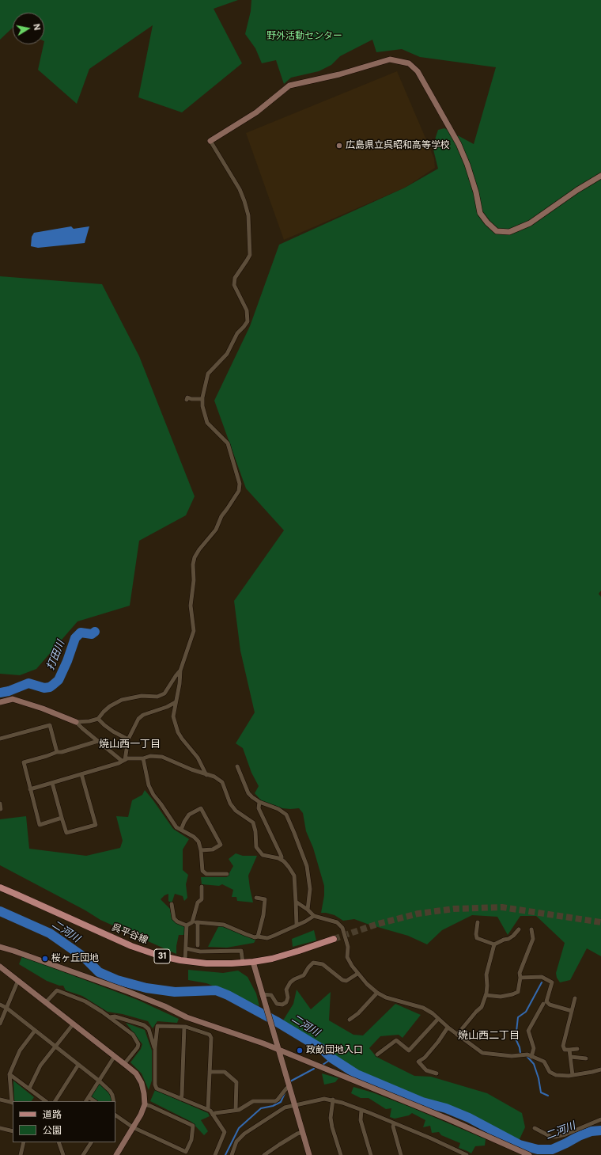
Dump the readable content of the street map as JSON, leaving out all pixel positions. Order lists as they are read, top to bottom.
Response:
{
  "streets": {
    "main road": ["呉平谷線", "31"]
  },
  "districts": ["焼山西一丁目", "焼山西二丁目"],
  "water": ["打田川", "二河川"],
  "parks": ["野外活動センター"],
  "places": ["広島県立呉昭和高等学校", "桜ヶ丘団地", "政畝団地入口"],
  "legend": ["道路", "公園"],
  "north": "right"
}
